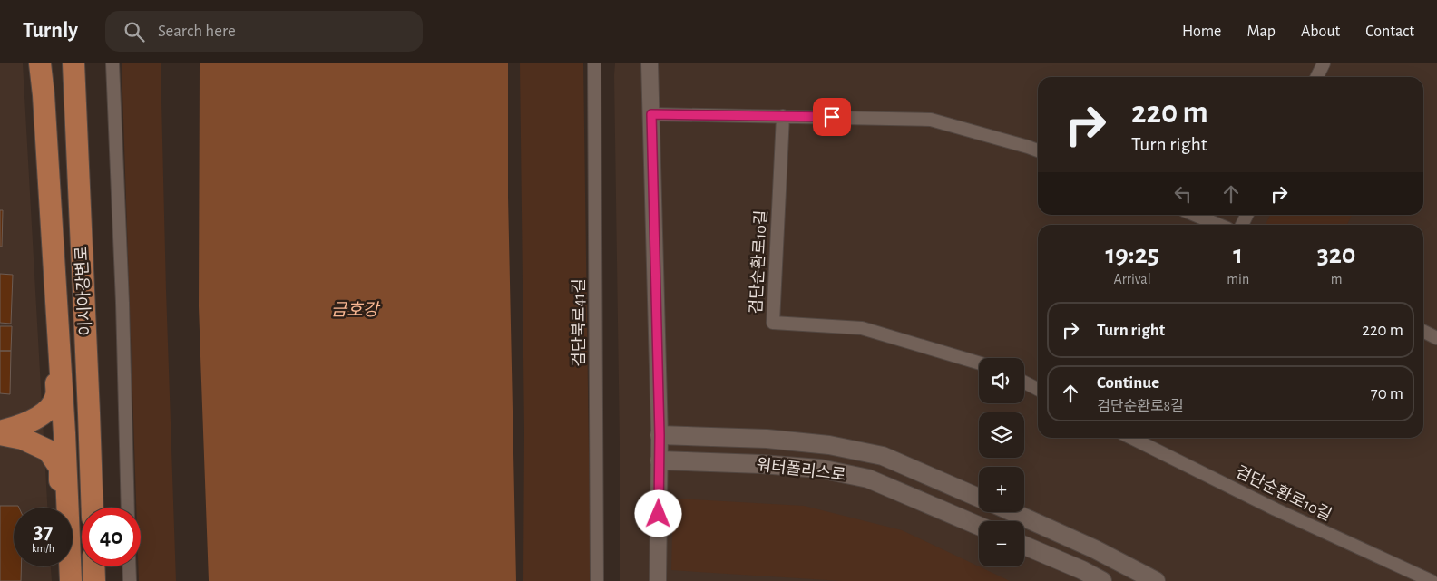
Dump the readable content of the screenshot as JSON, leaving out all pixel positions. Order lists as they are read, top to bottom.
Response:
{
  "streets": {
    "highway": ["이시아강변로"],
    "main road": ["워터폴리스로"],
    "street": ["검단순환로10길", "검단북로41길"]
  },
  "water": ["금호강"],
  "page": {
    "header": "Turnly",
    "search": "Search here",
    "nav": [
      "Home",
      "Map",
      "About",
      "Contact"
    ],
    "turn": ["220 m", "Turn right"],
    "eta": [
      "19:25",
      "Arrival",
      "1",
      "min",
      "320",
      "m"
    ],
    "list": [
      {
        "name": "Turn right",
        "value": "220 m"
      },
      {
        "name": "Continue",
        "note": "검단순환로8길",
        "value": "70 m"
      }
    ],
    "map_buttons": ["+", "−"],
    "speed": "37 km/h",
    "limit": "40"
  }
}
